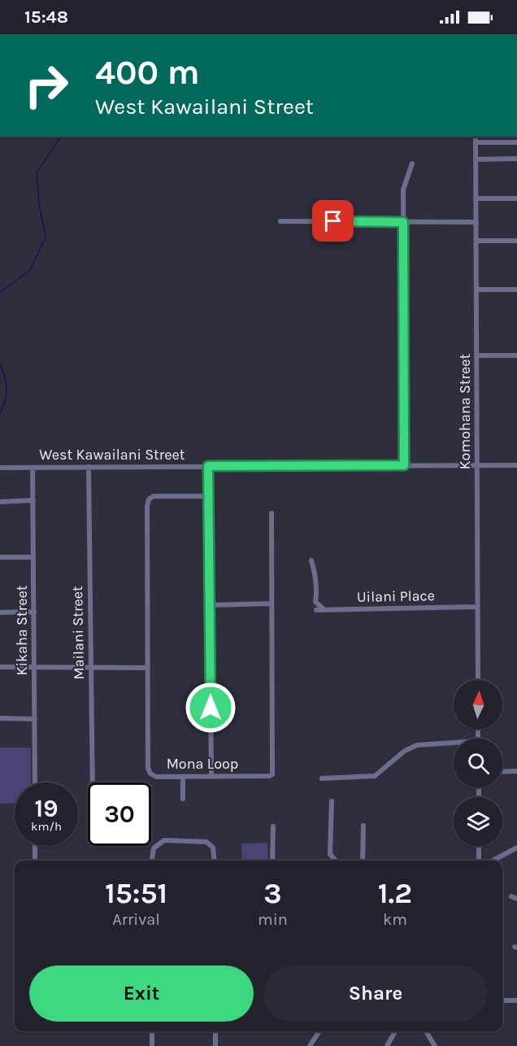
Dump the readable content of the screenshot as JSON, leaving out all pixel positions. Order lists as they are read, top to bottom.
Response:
{
  "streets": {
    "street": [
      "Komohana Street",
      "West Kawailani Street",
      "Uilani Place",
      "Kikaha Street",
      "Mailani Street",
      "Mona Loop"
    ]
  },
  "crossings": [
    ["Komohana Street", "West Kawailani Street"],
    ["Komohana Street", "Uilani Place"],
    ["West Kawailani Street", "Kikaha Street"],
    ["West Kawailani Street", "Mailani Street"]
  ],
  "north": "top",
  "page": {
    "status": "15:48",
    "turn": ["400 m", "West Kawailani Street"],
    "speed": "19 km/h",
    "limit": "30",
    "eta": [
      "15:51",
      "Arrival",
      "3",
      "min",
      "1.2",
      "km"
    ],
    "buttons": ["Exit", "Share"]
  }
}
